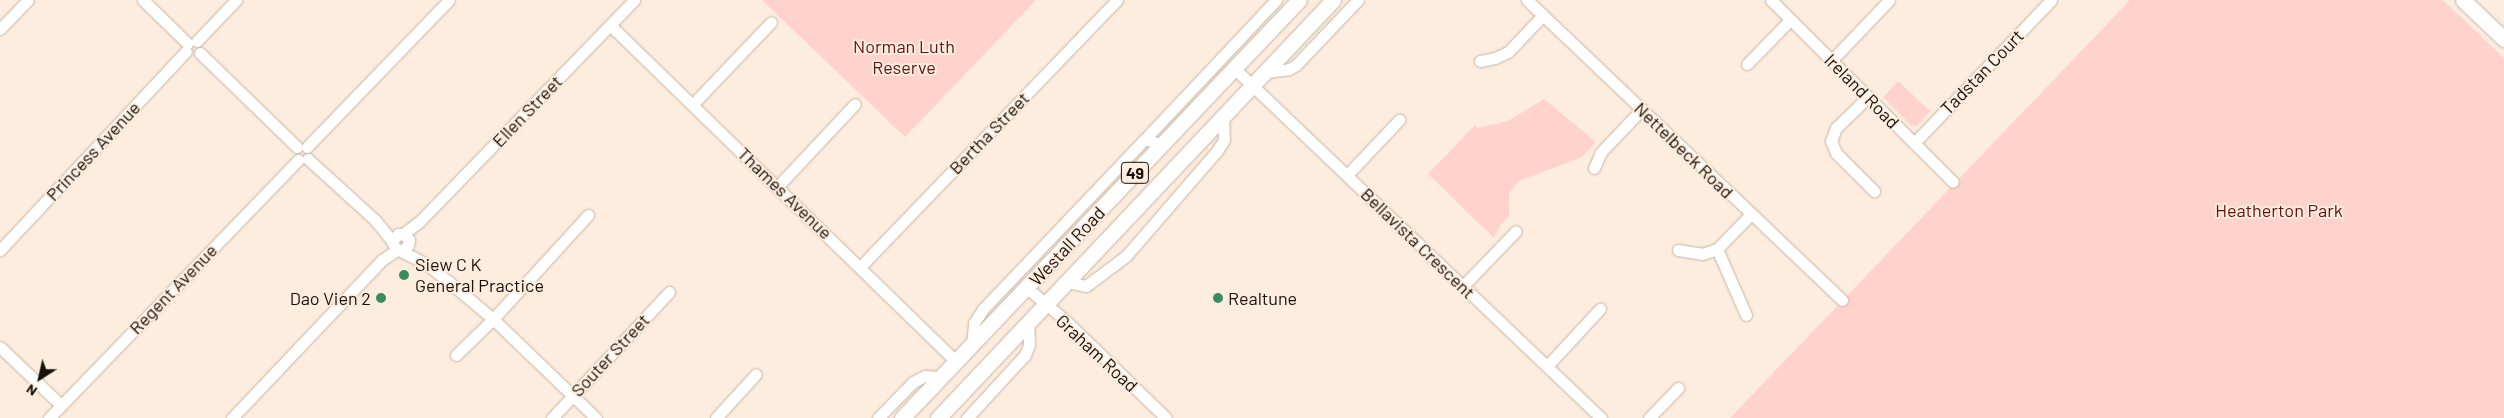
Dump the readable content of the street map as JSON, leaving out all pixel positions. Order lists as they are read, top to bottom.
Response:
{
  "streets": {
    "main road": ["49", "Westall Road"],
    "street": [
      "Tadstan Court",
      "Ireland Road",
      "Ellen Street",
      "Bertha Street",
      "Nettelbeck Road",
      "Princess Avenue",
      "Thames Avenue",
      "Bellavista Crescent",
      "Regent Avenue",
      "Graham Road",
      "Souter Street"
    ]
  },
  "crossings": [
    ["Tadstan Court", "Ireland Road"],
    ["Ellen Street", "Thames Avenue"],
    ["Bertha Street", "Thames Avenue"],
    ["Thames Avenue", "Westall Road"],
    ["Bellavista Crescent", "Westall Road"],
    ["Westall Road", "Graham Road"]
  ],
  "parks": ["Norman Luth Reserve", "Heatherton Park"],
  "places": ["Siew C K General Practice", "Dao Vien 2", "Realtune"],
  "north": "bottom left"
}
